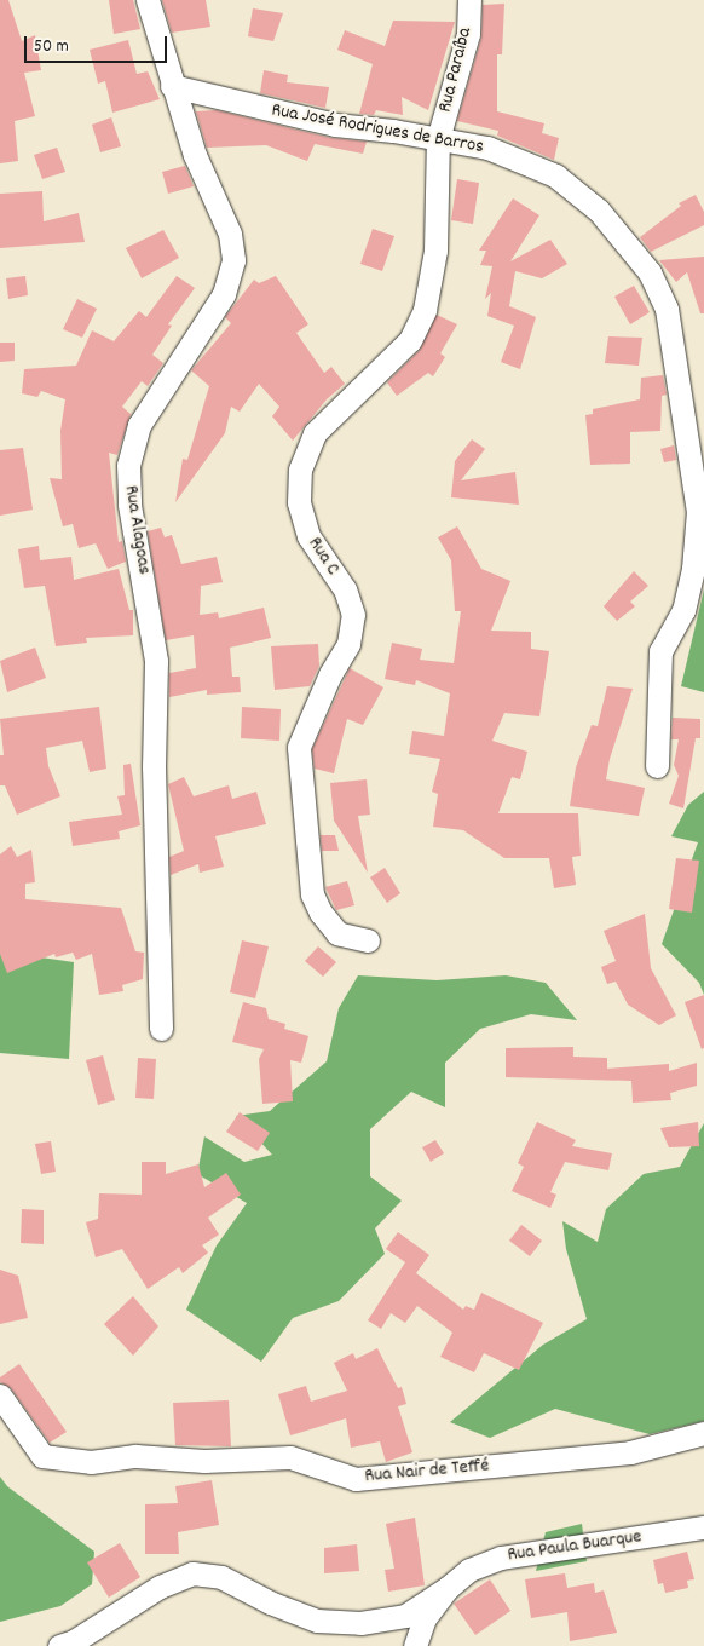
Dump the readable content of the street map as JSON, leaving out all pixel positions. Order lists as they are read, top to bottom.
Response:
{
  "streets": {
    "street": [
      "Rua Paraíba",
      "Rua José Rodrigues de Barros",
      "Rua Alagoas",
      "Rua C",
      "Rua Nair de Teffé",
      "Rua Paula Buarque"
    ]
  },
  "crossings": [
    ["Rua Paraíba", "Rua José Rodrigues de Barros"],
    ["Rua Paraíba", "Rua C"],
    ["Rua José Rodrigues de Barros", "Rua Alagoas"],
    ["Rua José Rodrigues de Barros", "Rua C"]
  ],
  "scale_bar": "50 m"
}
